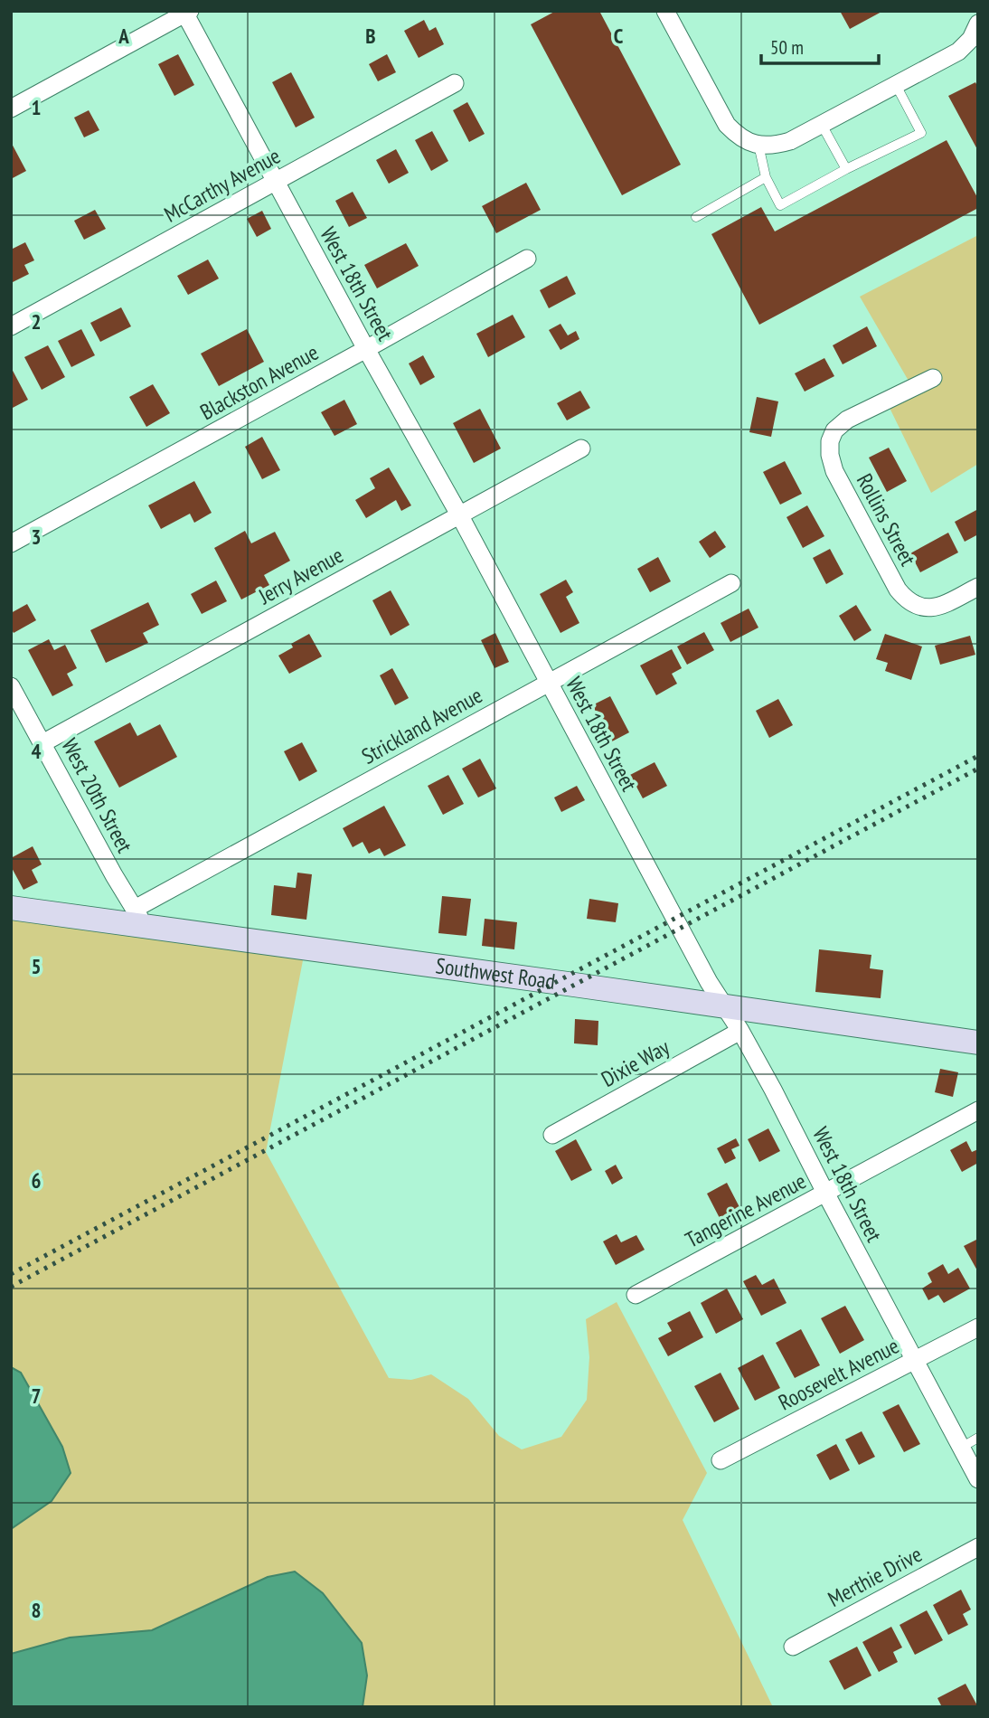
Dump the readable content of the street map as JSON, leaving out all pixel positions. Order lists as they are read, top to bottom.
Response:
{
  "streets": {
    "street": [
      "McCarthy Avenue",
      "West 18th Street",
      "Blackston Avenue",
      "Rollins Street",
      "Jerry Avenue",
      "Strickland Avenue",
      "West 20th Street",
      "Southwest Road",
      "Dixie Way",
      "Tangerine Avenue",
      "Roosevelt Avenue",
      "Merthie Drive"
    ]
  },
  "crossings": [
    ["McCarthy Avenue", "West 18th Street"],
    ["West 18th Street", "Blackston Avenue"],
    ["West 18th Street", "Jerry Avenue"],
    ["West 18th Street", "Strickland Avenue"],
    ["West 18th Street", "Southwest Road"],
    ["West 18th Street", "Dixie Way"],
    ["West 18th Street", "Tangerine Avenue"],
    ["West 18th Street", "Roosevelt Avenue"],
    ["Jerry Avenue", "West 20th Street"],
    ["Strickland Avenue", "West 20th Street"],
    ["Strickland Avenue", "Southwest Road"],
    ["West 20th Street", "Southwest Road"]
  ],
  "scale_bar": "50 m",
  "grid": {
    "columns": ["A", "B", "C"],
    "rows": [
      "1",
      "2",
      "3",
      "4",
      "5",
      "6",
      "7",
      "8"
    ]
  }
}
